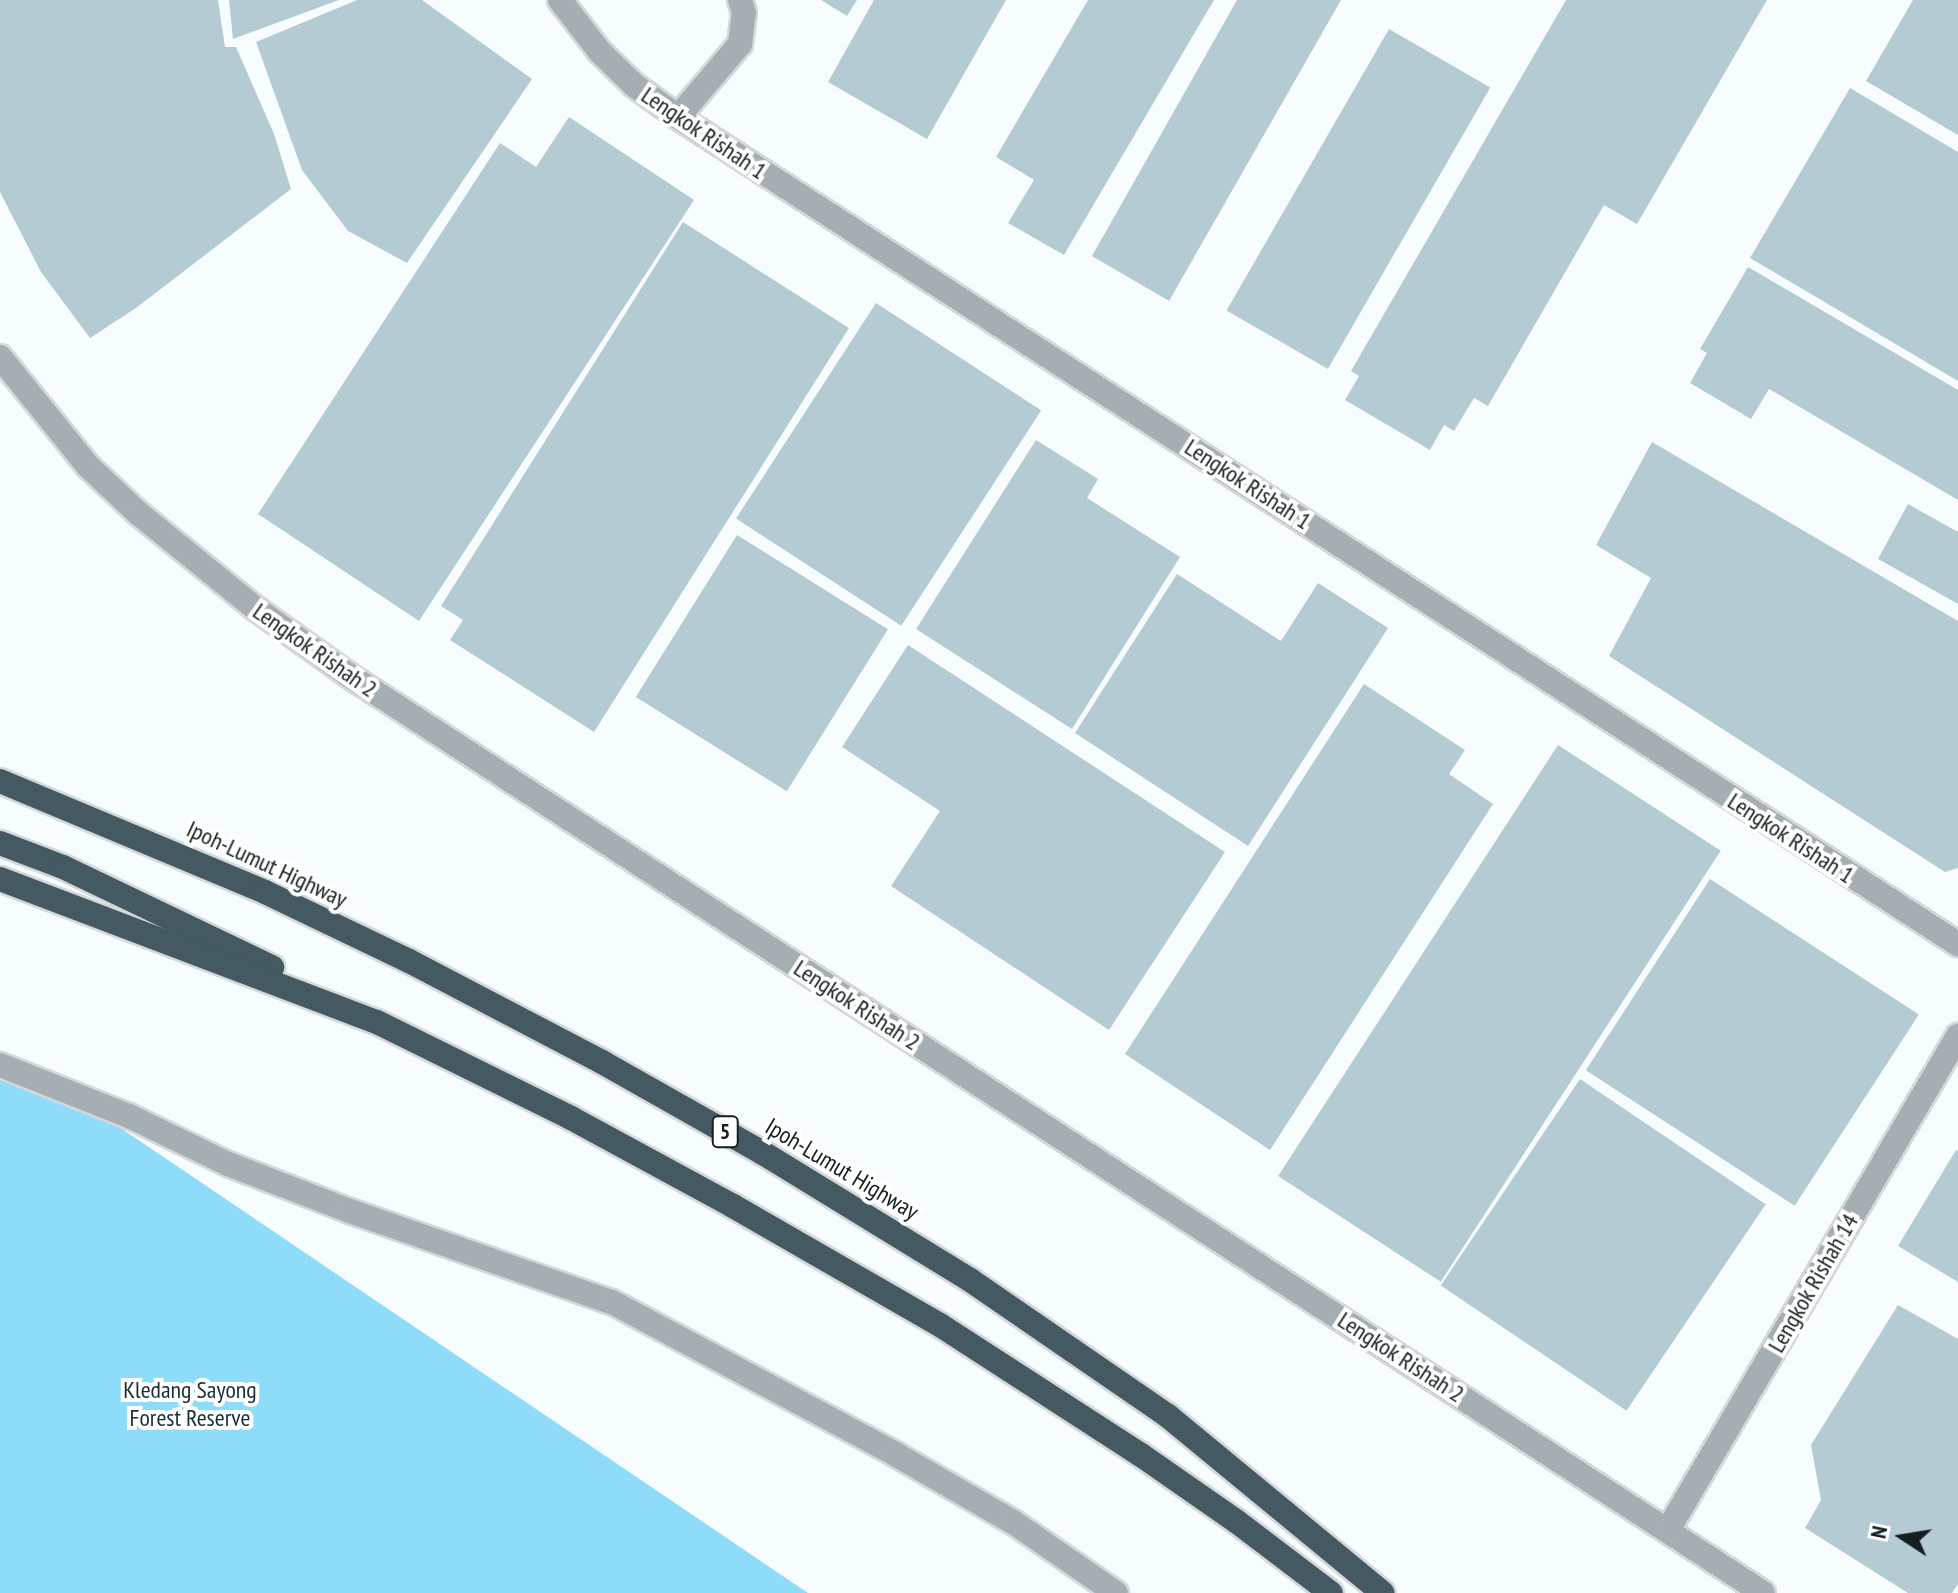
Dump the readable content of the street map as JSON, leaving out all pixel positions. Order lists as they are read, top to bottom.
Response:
{
  "streets": {
    "highway": ["Ipoh-Lumut Highway", "5"],
    "street": ["Lengkok Rishah 1", "Lengkok Rishah 2", "Lengkok Rishah 14"]
  },
  "crossings": [
    ["Lengkok Rishah 2", "Lengkok Rishah 14"]
  ],
  "parks": ["Kledang Sayong Forest Reserve"],
  "north": "left"
}
